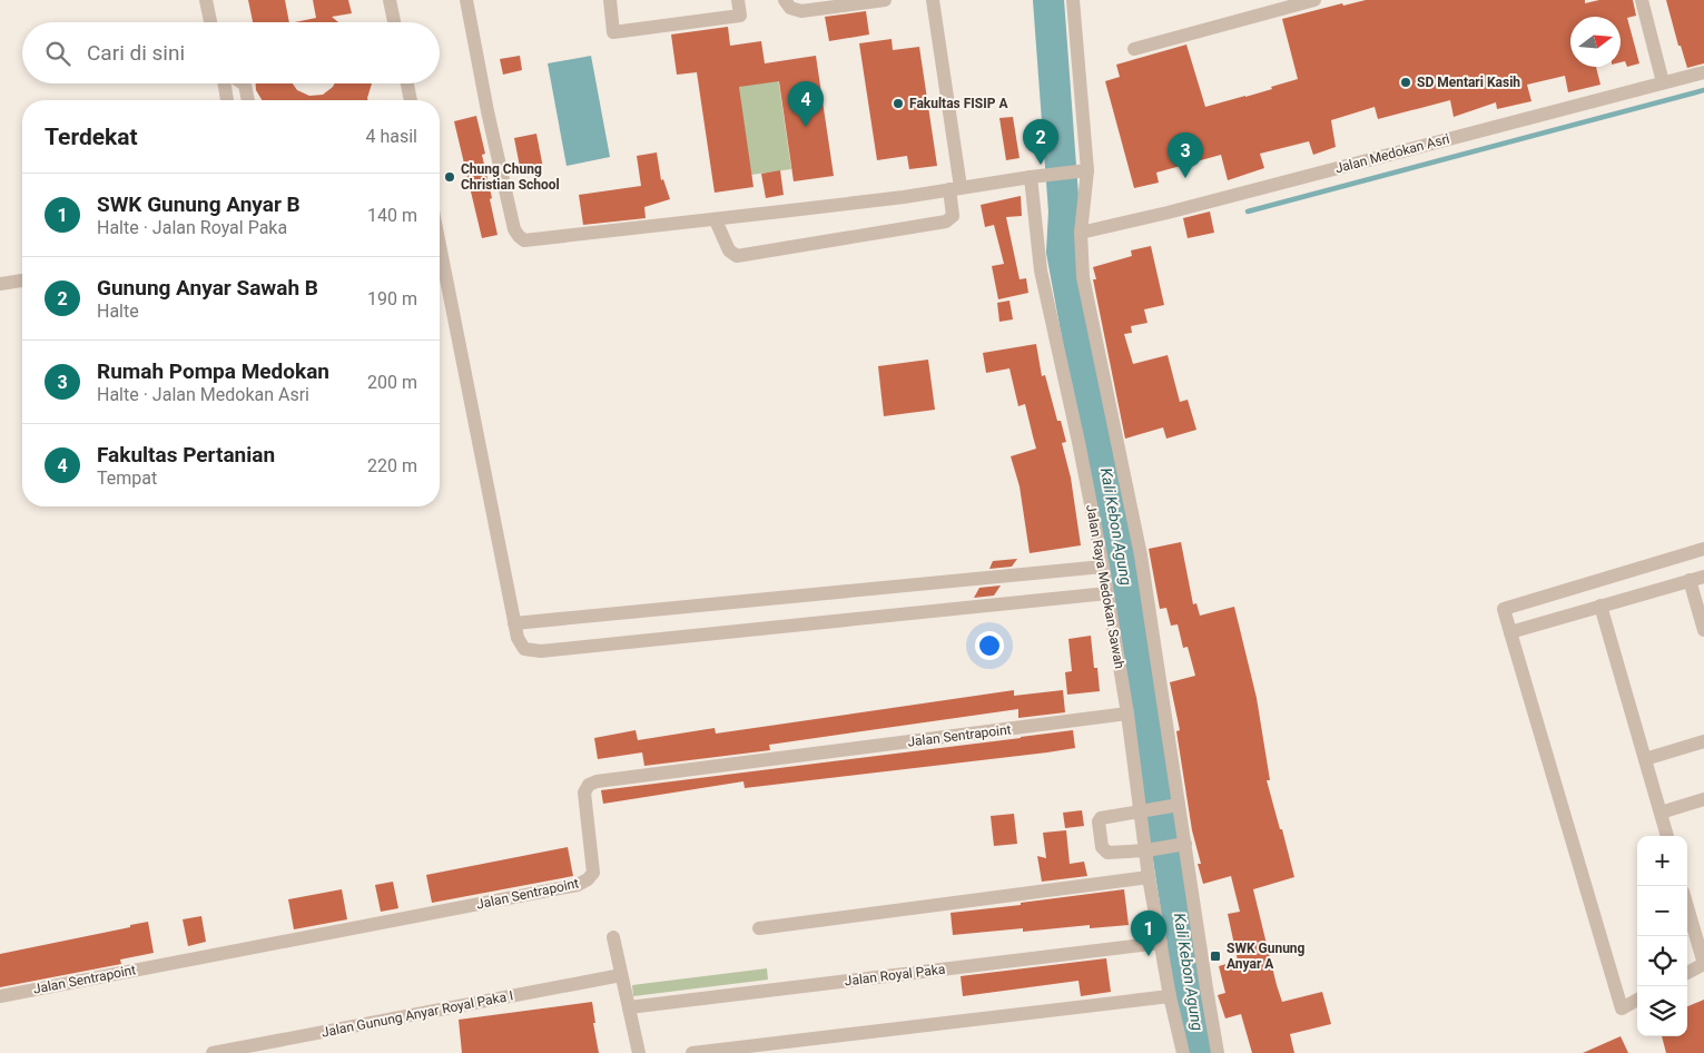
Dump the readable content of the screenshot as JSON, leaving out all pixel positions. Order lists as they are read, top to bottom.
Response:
{
  "streets": {
    "street": [
      "Jalan Medokan Asri",
      "Jalan Raya Medokan Sawah",
      "Jalan Sentrapoint",
      "Jalan Royal Paka",
      "Jalan Gunung Anyar Royal Paka I"
    ]
  },
  "crossings": [
    ["Jalan Raya Medokan Sawah", "Jalan Sentrapoint"],
    ["Jalan Raya Medokan Sawah", "Jalan Royal Paka"]
  ],
  "water": ["Kali Kebon Agung"],
  "places": {
    "other": ["SD Mentari Kasih", "Fakultas FISIP A", "Chung Chung Christian School"],
    "transit": ["SWK Gunung Anyar A"]
  },
  "north": "right",
  "page": {
    "search": "Cari di sini",
    "pins": [
      "4",
      "2",
      "3",
      "1"
    ],
    "heading": ["Terdekat", "4 hasil"],
    "list": [
      {
        "mark": "1",
        "name": "SWK Gunung Anyar B",
        "note": "Halte · Jalan Royal Paka",
        "value": "140 m"
      },
      {
        "mark": "2",
        "name": "Gunung Anyar Sawah B",
        "note": "Halte",
        "value": "190 m"
      },
      {
        "mark": "3",
        "name": "Rumah Pompa Medokan",
        "note": "Halte · Jalan Medokan Asri",
        "value": "200 m"
      },
      {
        "mark": "4",
        "name": "Fakultas Pertanian",
        "note": "Tempat",
        "value": "220 m"
      }
    ],
    "map_buttons": ["+", "−"]
  }
}
